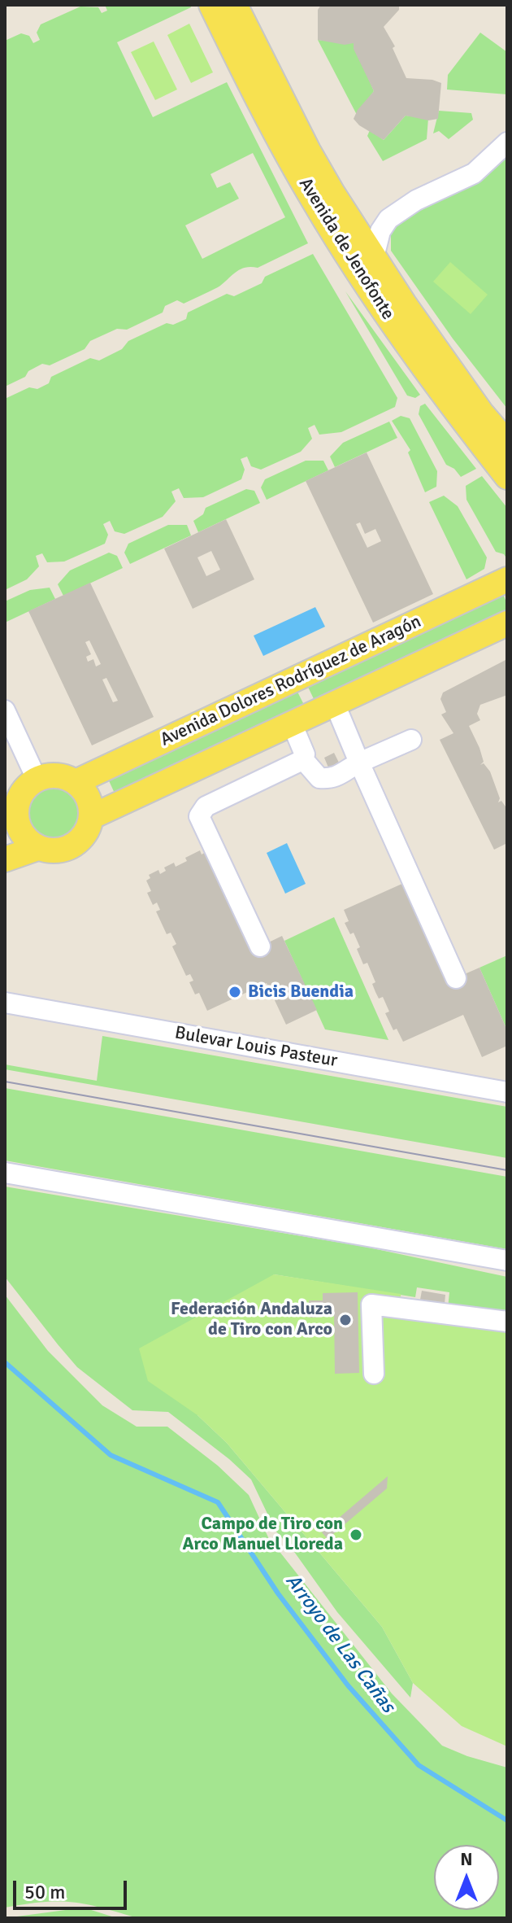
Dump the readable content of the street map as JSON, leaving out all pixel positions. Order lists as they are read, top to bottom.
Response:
{
  "streets": {
    "main road": ["Avenida de Jenofonte", "Avenida Dolores Rodríguez de Aragón"],
    "street": ["Bulevar Louis Pasteur"]
  },
  "water": ["Arroyo de Las Cañas"],
  "places": ["Bicis Buendia", "Federación Andaluza de Tiro con Arco", "Campo de Tiro con Arco Manuel Lloreda"],
  "scale_bar": "50 m",
  "north": "top"
}
